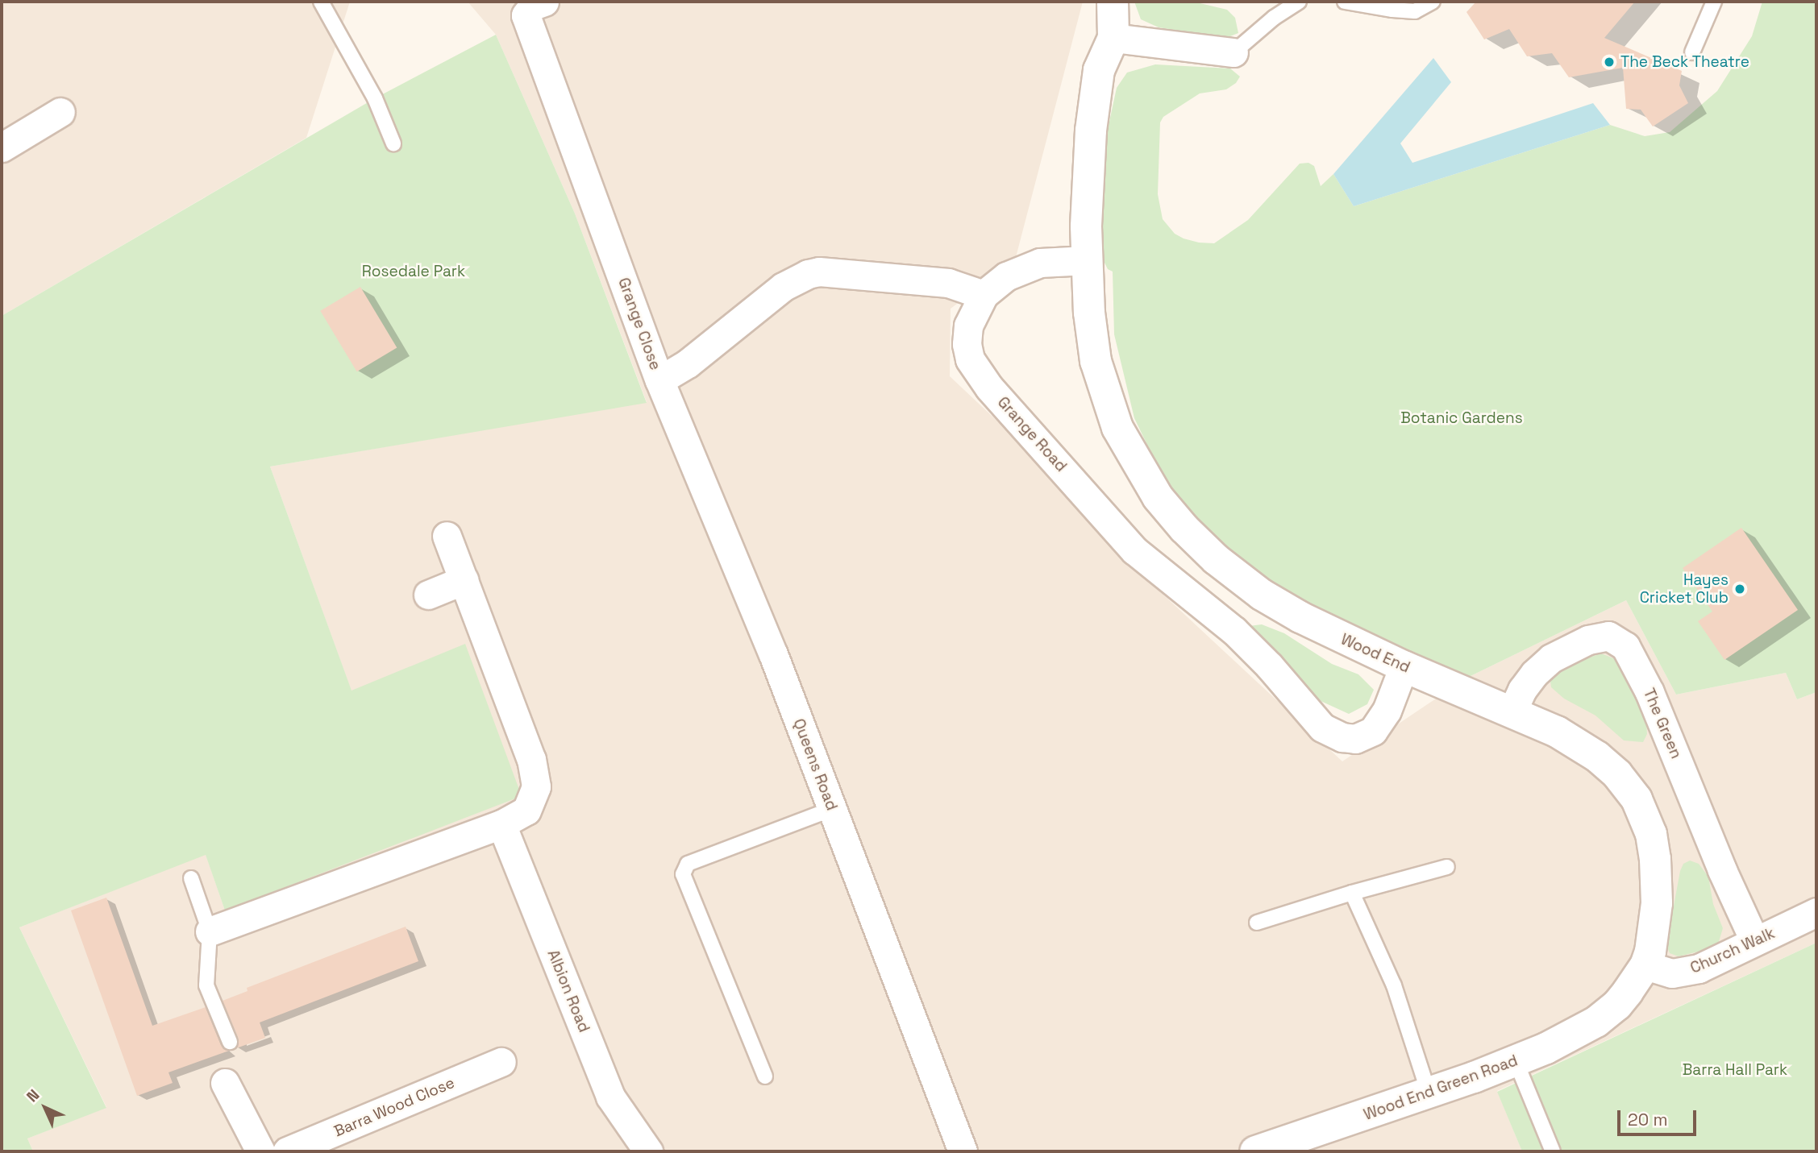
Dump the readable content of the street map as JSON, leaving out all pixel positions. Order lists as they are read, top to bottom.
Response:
{
  "streets": {
    "street": [
      "Grange Close",
      "Grange Road",
      "Wood End",
      "The Green",
      "Queens Road",
      "Church Walk",
      "Albion Road",
      "Wood End Green Road",
      "Barra Wood Close"
    ]
  },
  "crossings": [
    ["Grange Close", "Grange Road"],
    ["Grange Close", "Queens Road"],
    ["Grange Road", "Wood End"],
    ["Wood End", "The Green"],
    ["Wood End", "Church Walk"],
    ["Wood End", "Wood End Green Road"],
    ["The Green", "Church Walk"]
  ],
  "parks": ["Rosedale Park", "Botanic Gardens", "Barra Hall Park"],
  "places": ["The Beck Theatre", "Hayes Cricket Club"],
  "scale_bar": "20 m",
  "north": "top left"
}
